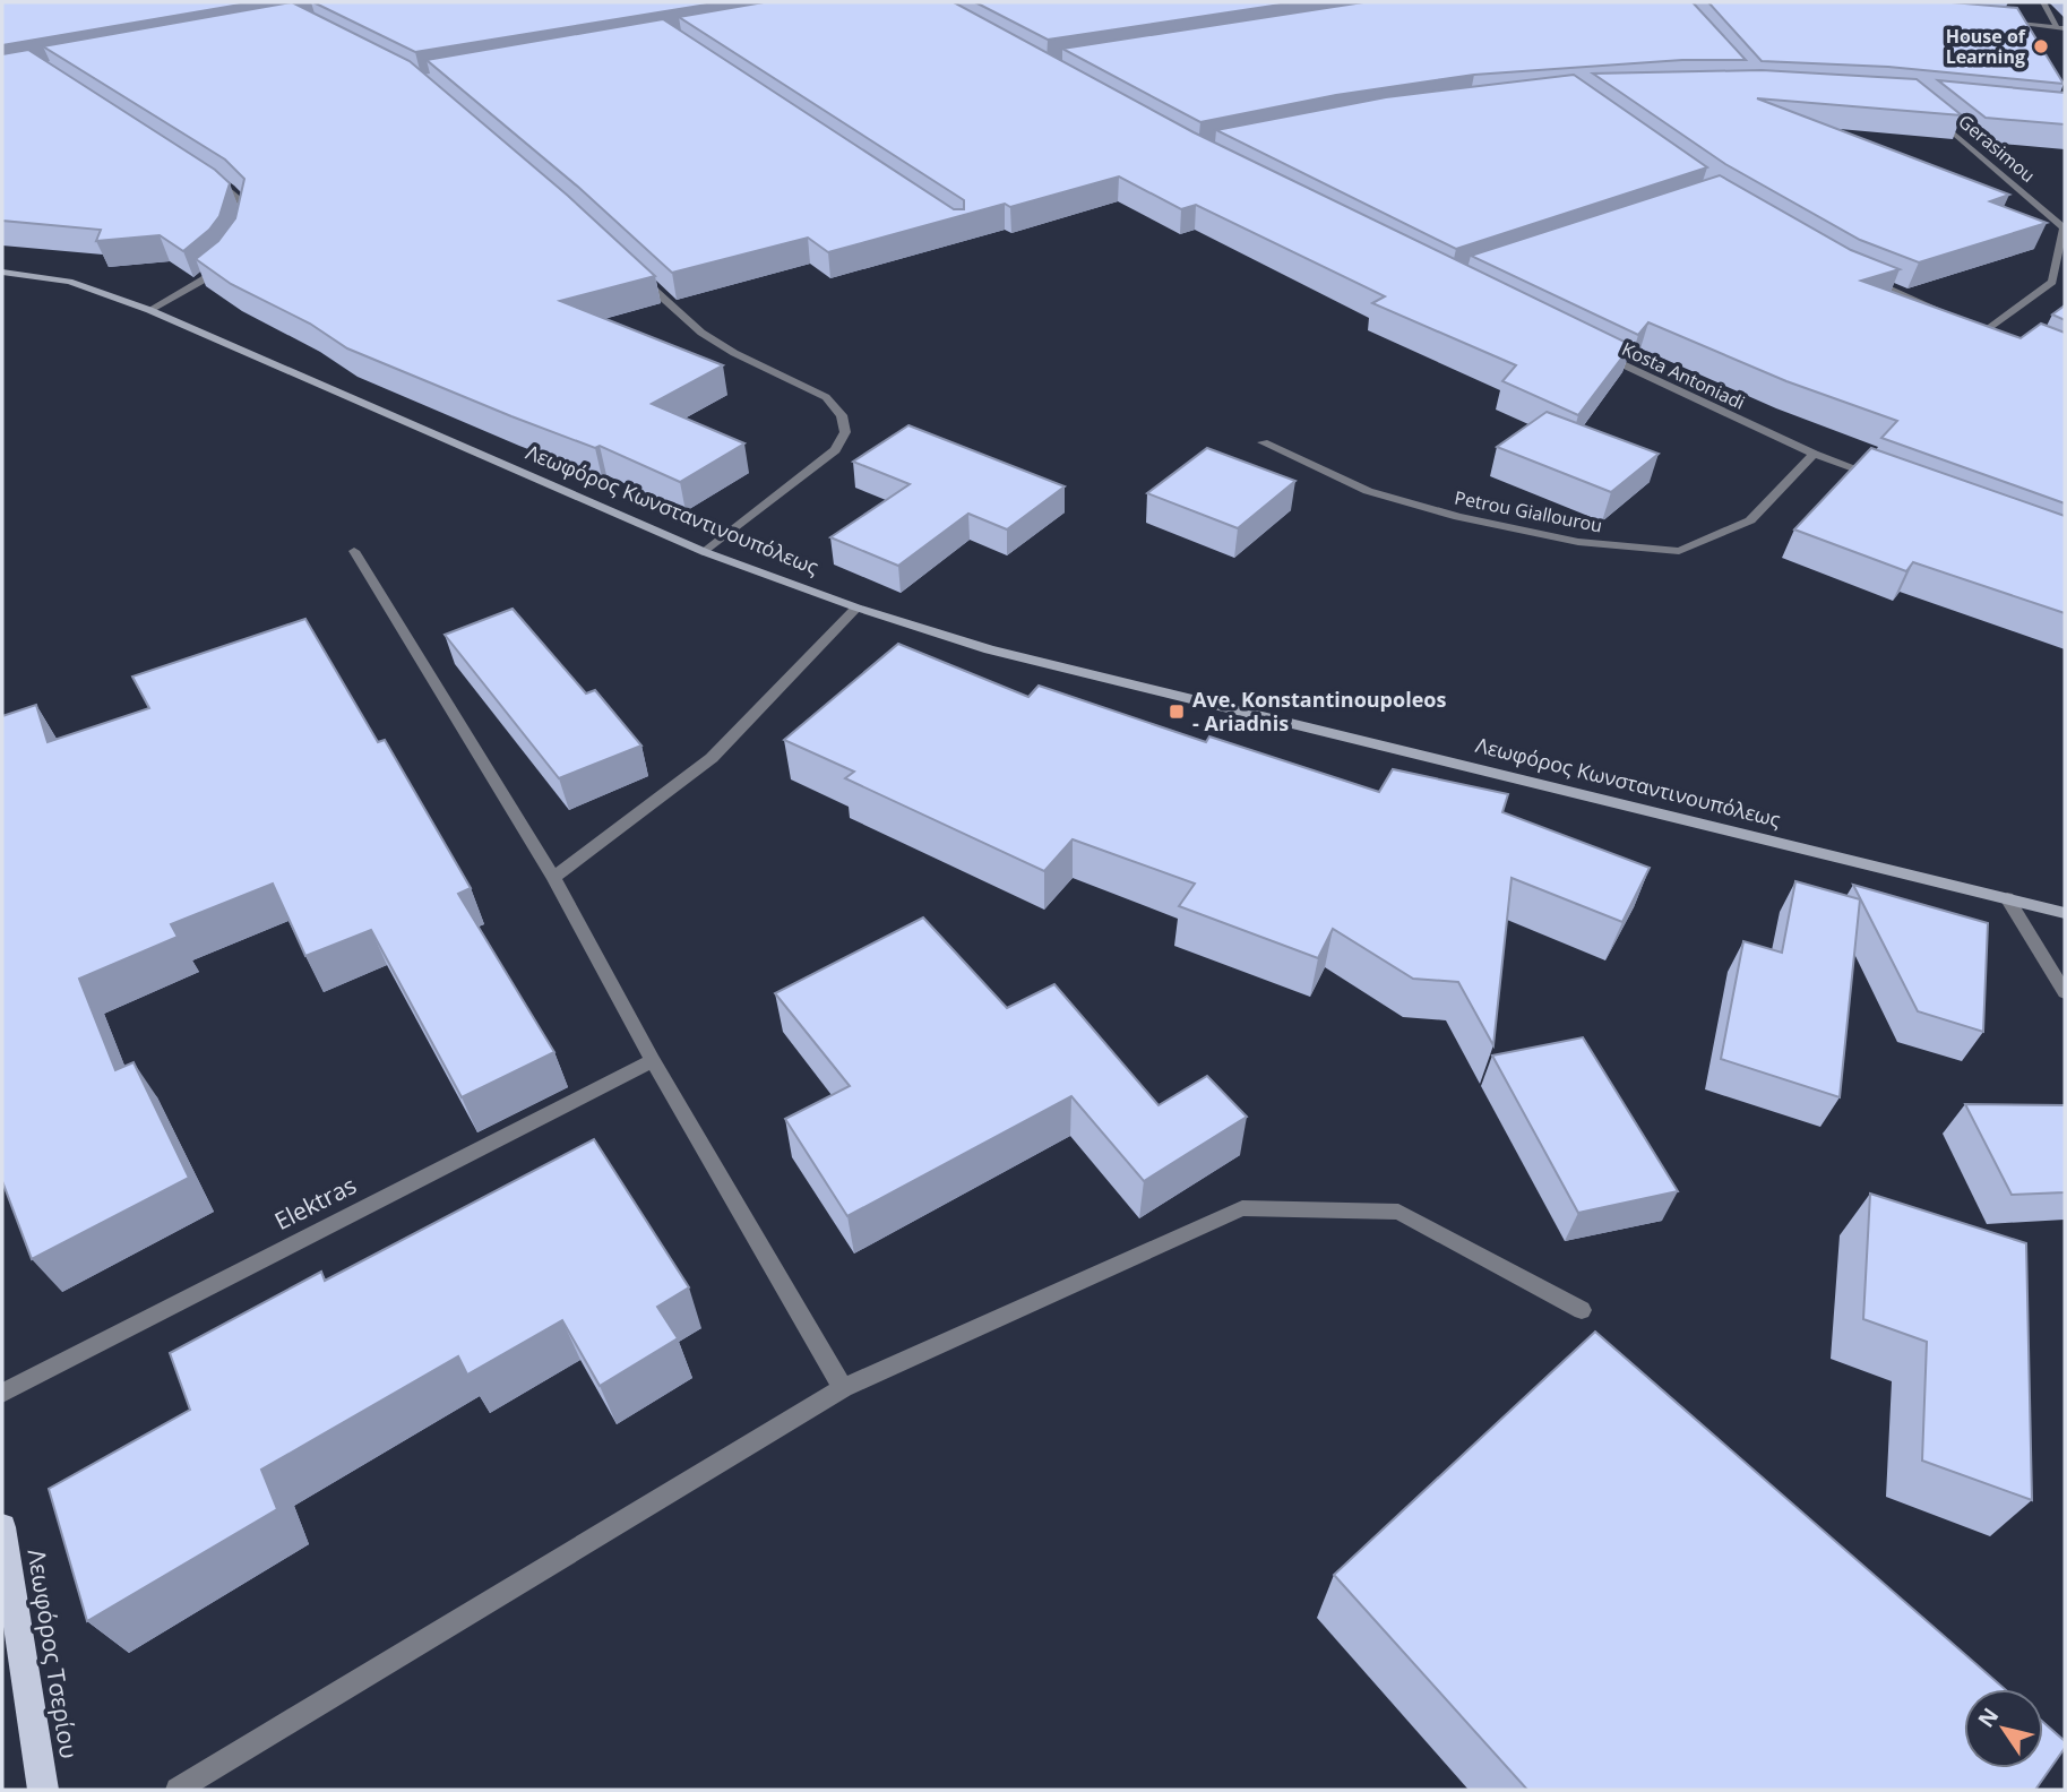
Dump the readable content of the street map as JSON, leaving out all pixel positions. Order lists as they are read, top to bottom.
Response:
{
  "streets": {
    "main road": ["Λεωφόρος Τσερίου"],
    "street": [
      "Gerasimou",
      "Kosta Antoniadi",
      "Λεωφόρος Κωνσταντινουπόλεως",
      "Petrou Giallourou",
      "Elektras"
    ]
  },
  "crossings": [
    ["Kosta Antoniadi", "Petrou Giallourou"]
  ],
  "places": {
    "other": ["House of Learning"],
    "transit": ["Ave. Konstantinoupoleos - Ariadnis"]
  },
  "north": "top left"
}
